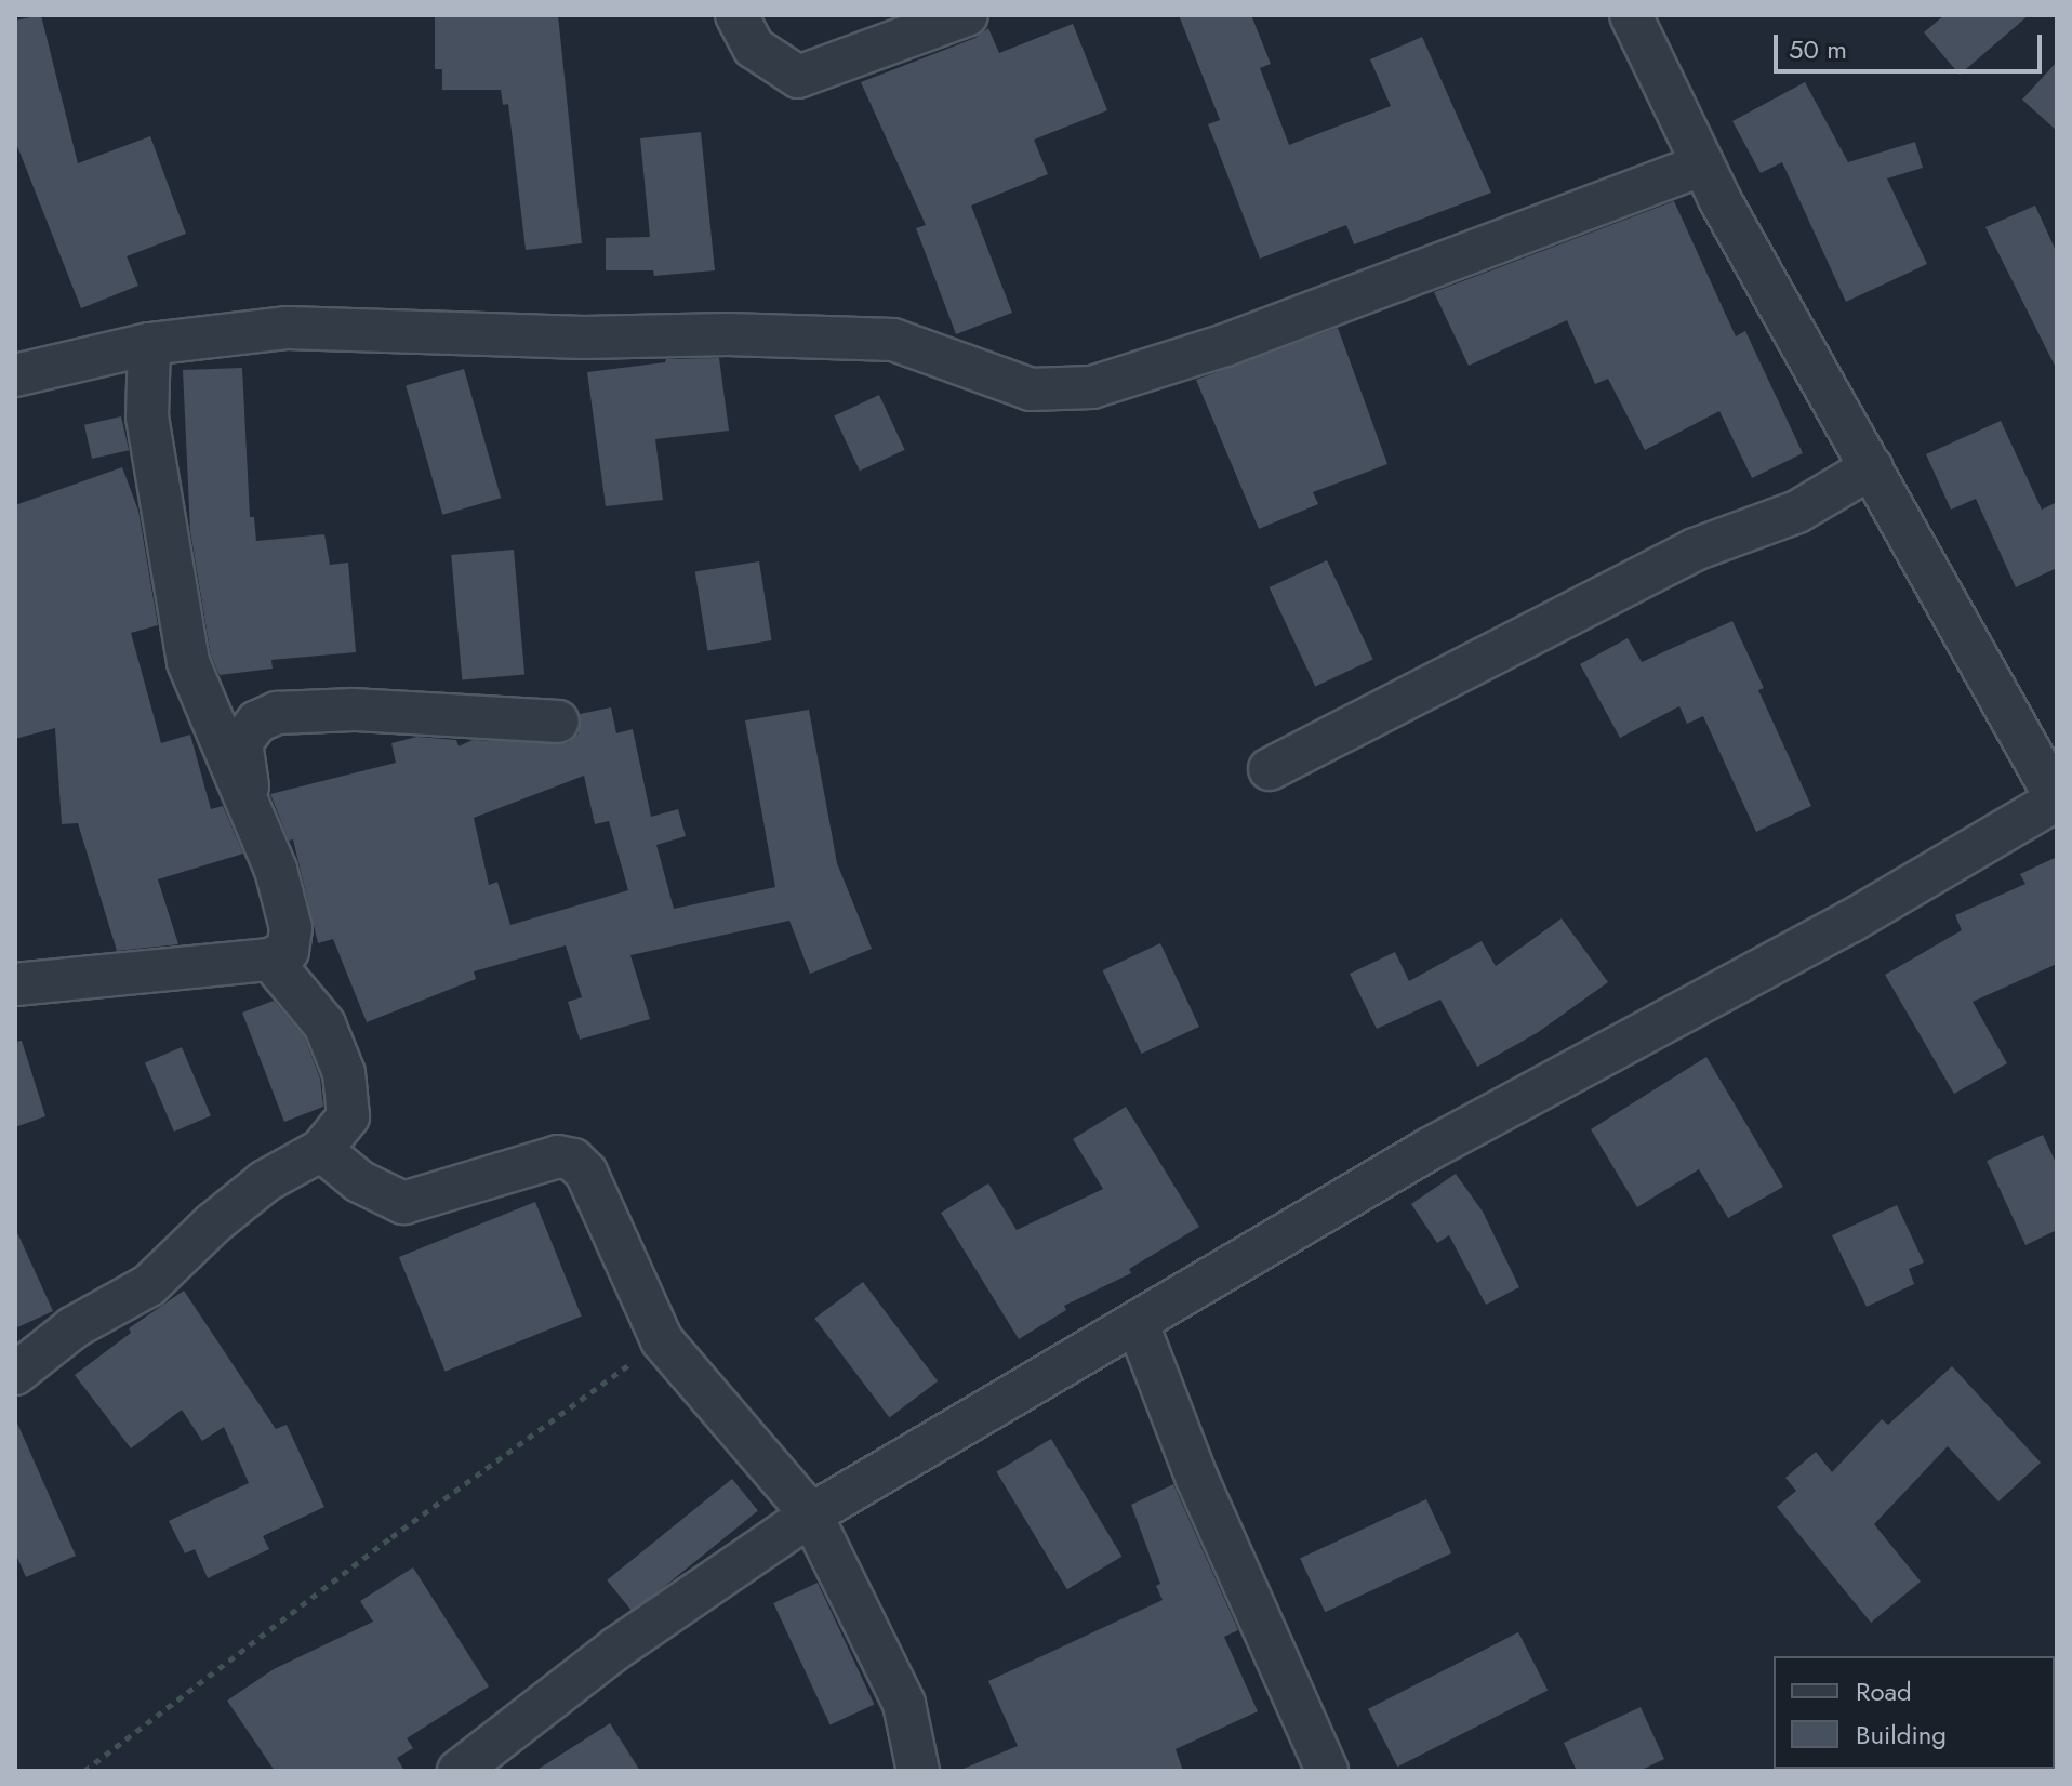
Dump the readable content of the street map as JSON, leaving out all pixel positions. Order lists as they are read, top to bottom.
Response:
{
  "legend": ["Road", "Building"],
  "scale_bar": "50 m"
}
